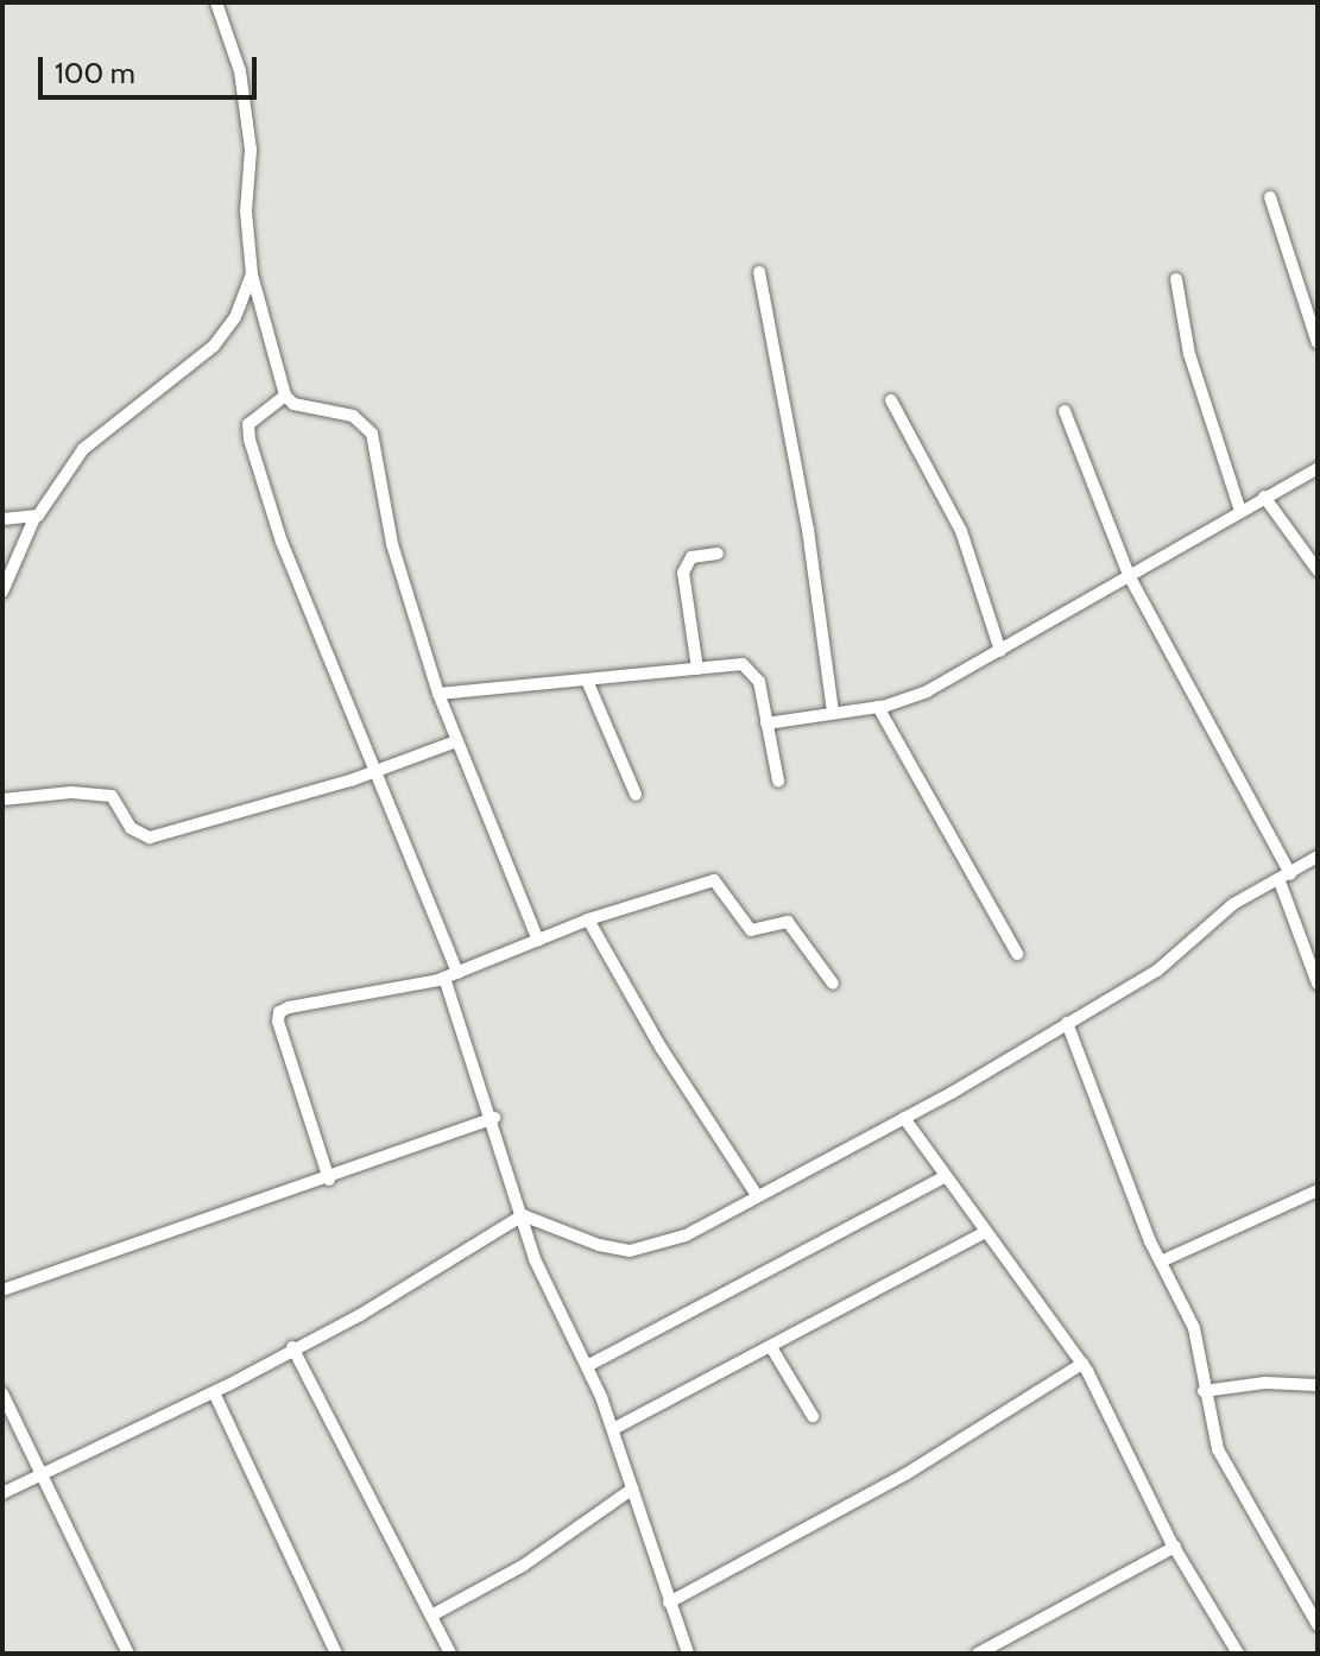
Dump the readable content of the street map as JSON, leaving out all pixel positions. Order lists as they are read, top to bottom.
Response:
{
  "scale_bar": "100 m"
}
